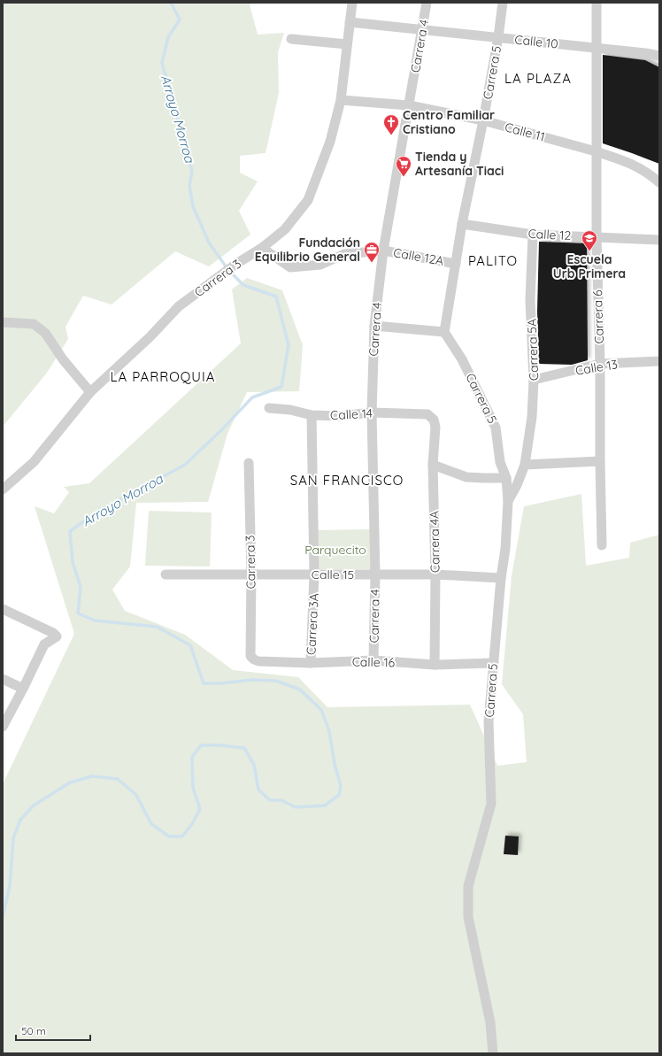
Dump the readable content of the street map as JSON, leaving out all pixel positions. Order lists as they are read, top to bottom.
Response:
{
  "streets": {
    "street": [
      "Calle 10",
      "Carrera 4",
      "Carrera 5",
      "Calle 11",
      "Calle 12",
      "Calle 12A",
      "Carrera 3",
      "Carrera 6",
      "Carrera 5A",
      "Calle 13",
      "Calle 14",
      "Carrera 4A",
      "Calle 15",
      "Carrera 3A",
      "Calle 16"
    ]
  },
  "crossings": [
    ["Calle 10", "Carrera 4"],
    ["Calle 10", "Carrera 5"],
    ["Calle 10", "Carrera 3"],
    ["Calle 10", "Carrera 6"],
    ["Carrera 4", "Calle 11"],
    ["Carrera 4", "Calle 12A"],
    ["Carrera 4", "Calle 14"],
    ["Carrera 4", "Calle 15"],
    ["Carrera 4", "Calle 16"],
    ["Carrera 5", "Calle 11"],
    ["Carrera 5", "Calle 12"],
    ["Carrera 5", "Calle 12A"],
    ["Carrera 5", "Carrera 5A"],
    ["Carrera 5", "Calle 15"],
    ["Carrera 5", "Calle 16"],
    ["Calle 11", "Carrera 3"],
    ["Calle 11", "Carrera 6"],
    ["Calle 12", "Carrera 6"],
    ["Calle 12", "Carrera 5A"],
    ["Calle 12A", "Carrera 3"],
    ["Carrera 3", "Calle 15"],
    ["Carrera 3", "Calle 16"],
    ["Carrera 6", "Calle 13"],
    ["Carrera 5A", "Calle 13"],
    ["Calle 14", "Carrera 4A"],
    ["Calle 14", "Carrera 3A"],
    ["Carrera 4A", "Calle 15"],
    ["Carrera 4A", "Calle 16"],
    ["Calle 15", "Carrera 3A"],
    ["Carrera 3A", "Calle 16"]
  ],
  "districts": [
    "LA PLAZA",
    "PALITO",
    "LA PARROQUIA",
    "SAN FRANCISCO"
  ],
  "water": ["Arroyo Morroa"],
  "parks": ["Parquecito"],
  "places": {
    "church": ["Centro Familiar Cristiano"],
    "supermarket": ["Tienda y Artesanía Tiaci"],
    "school or university": ["Escuela Urb Primera"],
    "office": ["Fundación Equilibrio General"]
  },
  "scale_bar": "50 m"
}
